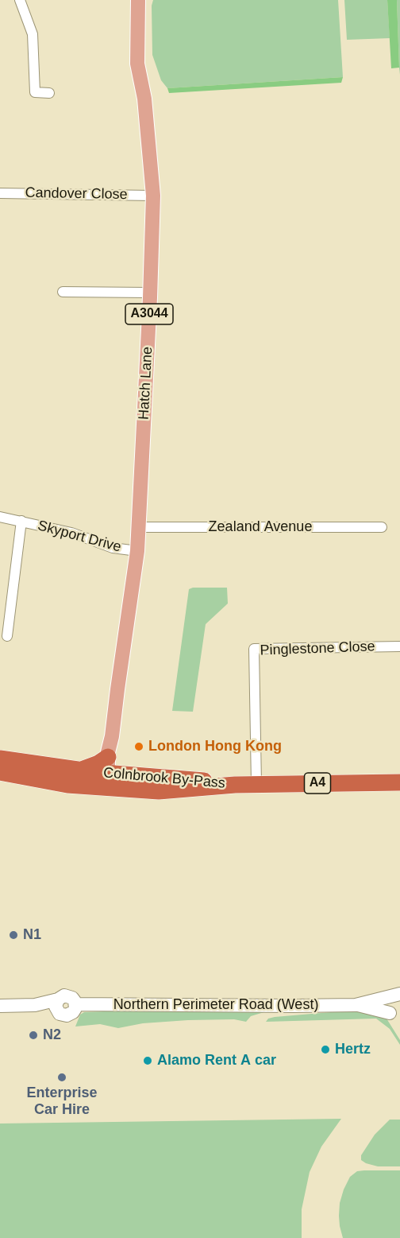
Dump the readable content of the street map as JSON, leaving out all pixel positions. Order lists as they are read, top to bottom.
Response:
{
  "streets": {
    "highway": ["Colnbrook By-Pass", "A4"],
    "main road": ["A3044", "Hatch Lane"],
    "street": [
      "Candover Close",
      "Zealand Avenue",
      "Skyport Drive",
      "Pinglestone Close",
      "Northern Perimeter Road (West)"
    ]
  },
  "crossings": [
    ["Candover Close", "Hatch Lane"],
    ["Hatch Lane", "Zealand Avenue"],
    ["Hatch Lane", "Skyport Drive"],
    ["Hatch Lane", "Colnbrook By-Pass"],
    ["Pinglestone Close", "Colnbrook By-Pass"],
    ["Pinglestone Close", "A4"],
    ["Colnbrook By-Pass", "A4"]
  ],
  "places": [
    "London Hong Kong",
    "N1",
    "N2",
    "Hertz",
    "Alamo Rent A car",
    "Enterprise Car Hire"
  ]
}
